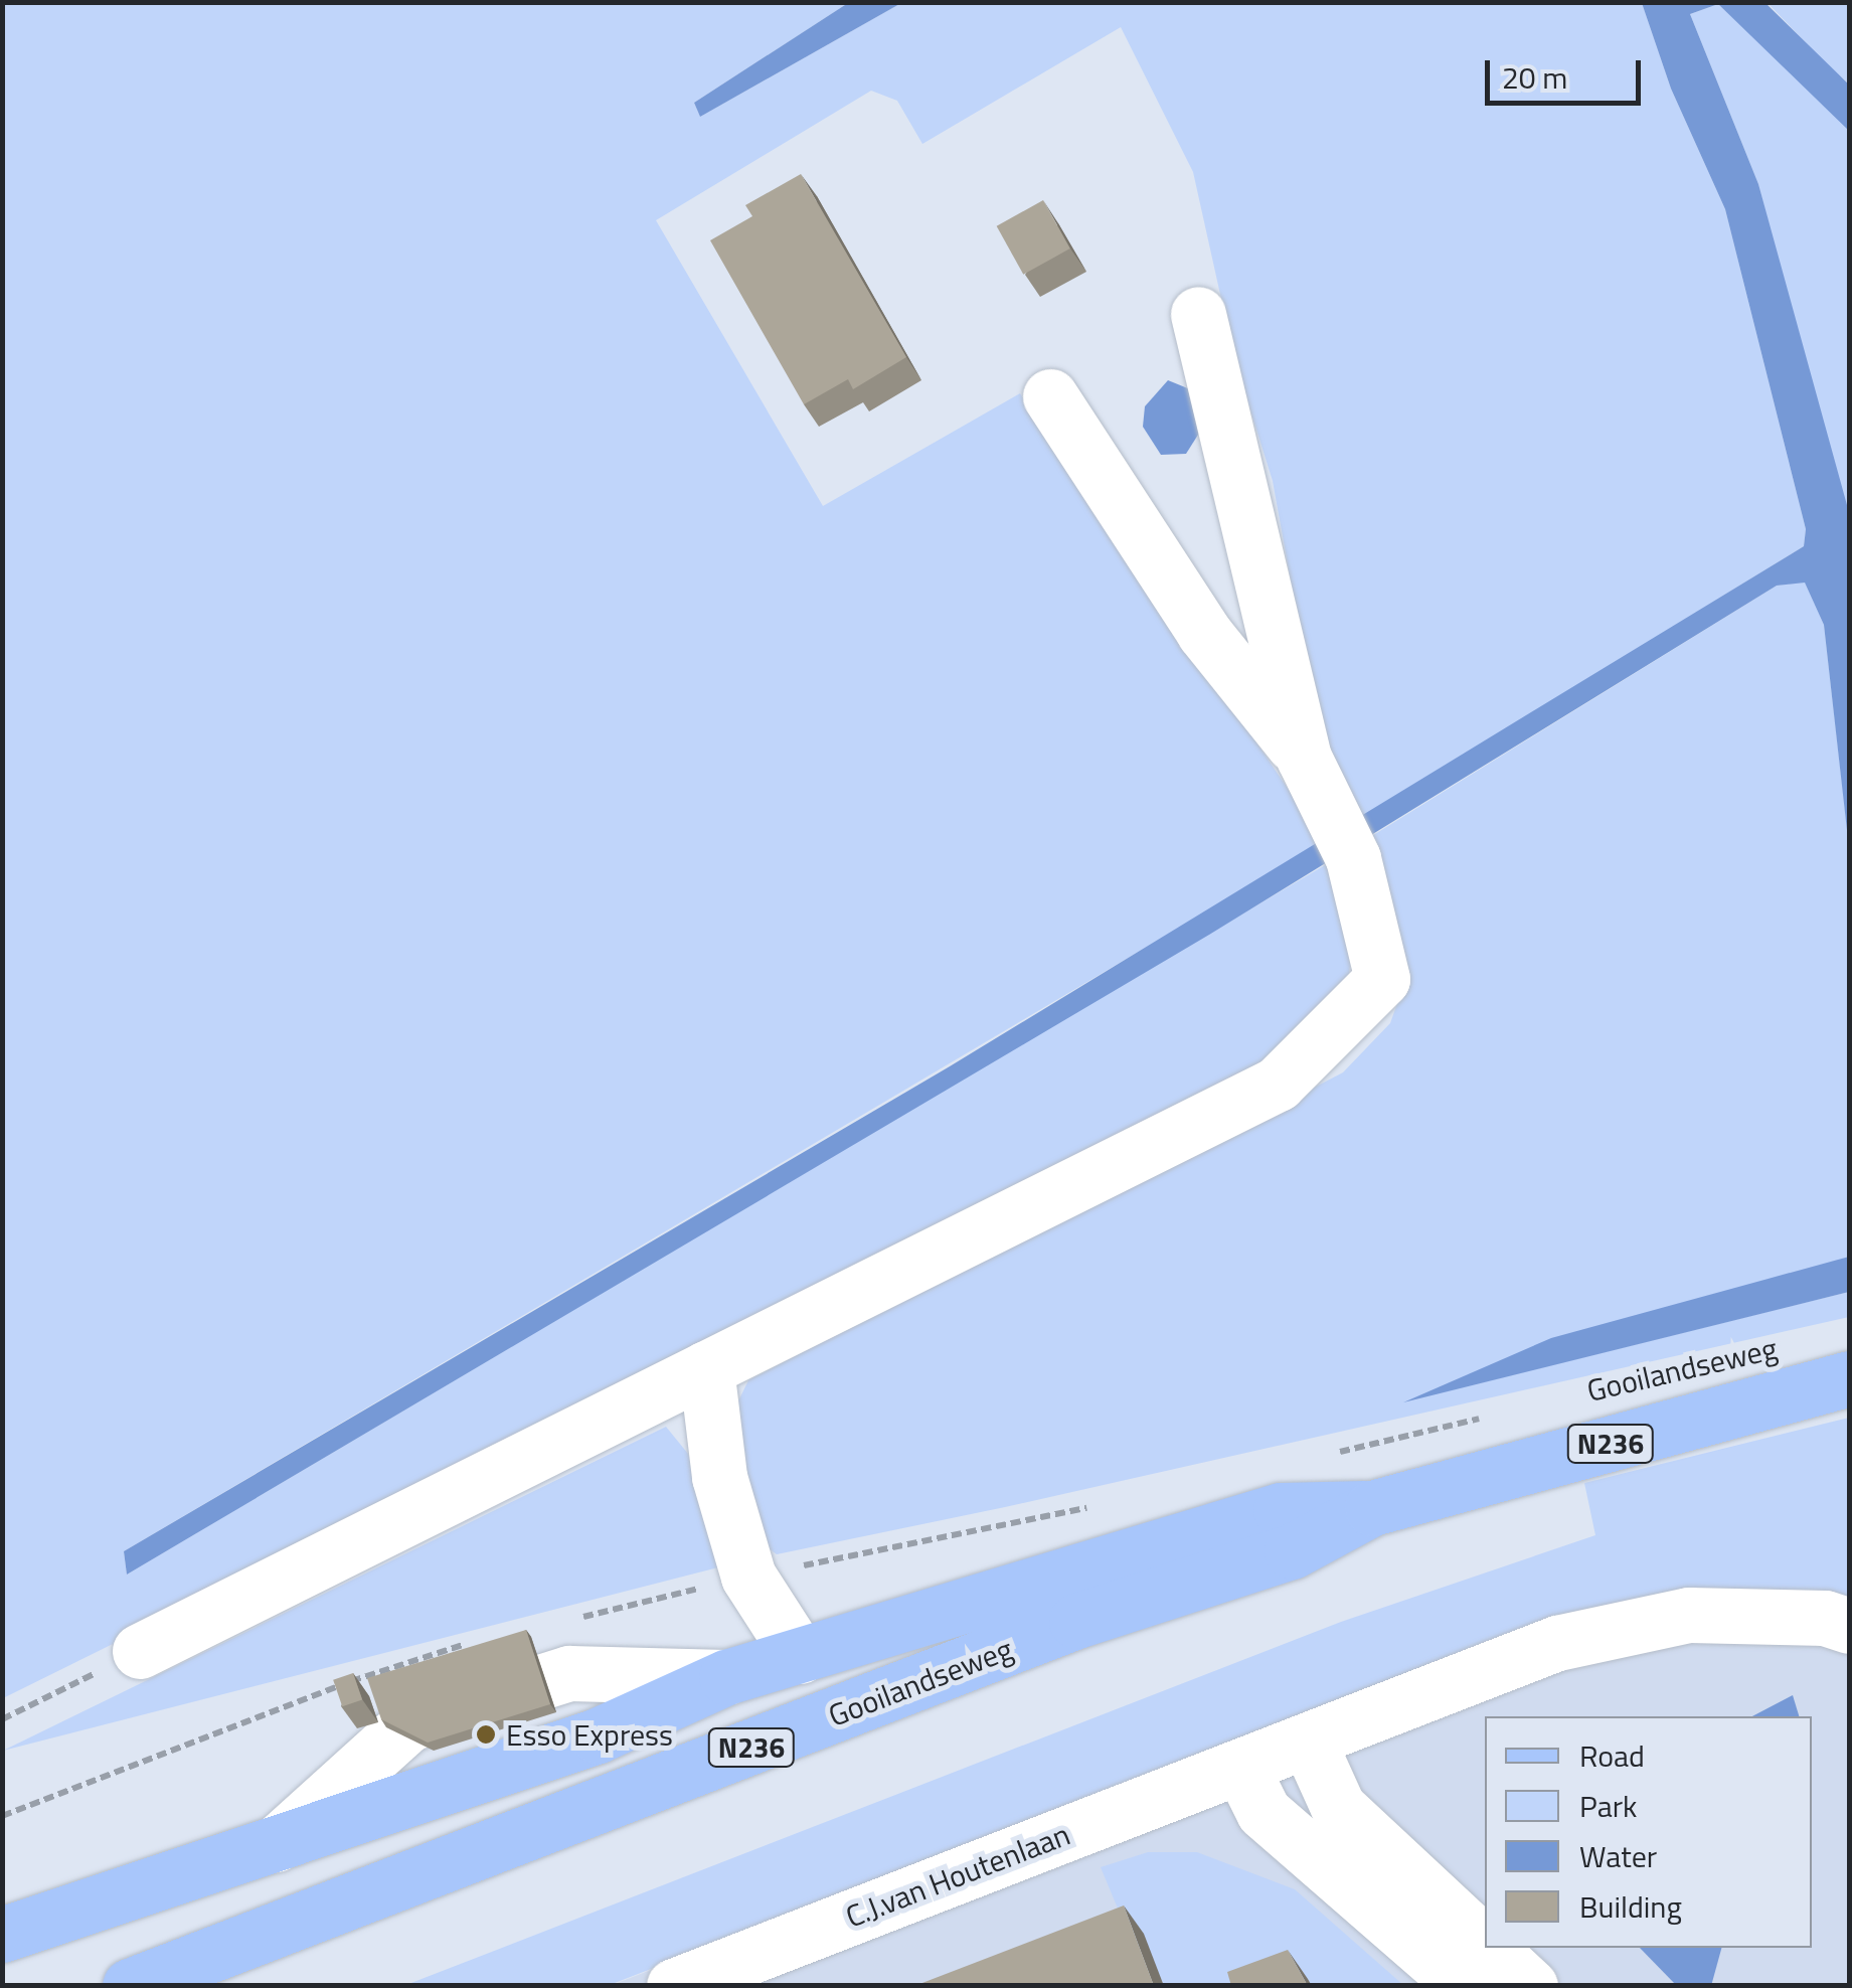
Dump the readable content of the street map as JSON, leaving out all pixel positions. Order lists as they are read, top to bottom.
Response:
{
  "streets": {
    "main road": ["Gooilandseweg", "N236"],
    "street": ["C.J.van Houtenlaan"]
  },
  "places": ["Esso Express"],
  "legend": [
    "Road",
    "Park",
    "Water",
    "Building"
  ],
  "scale_bar": "20 m"
}
